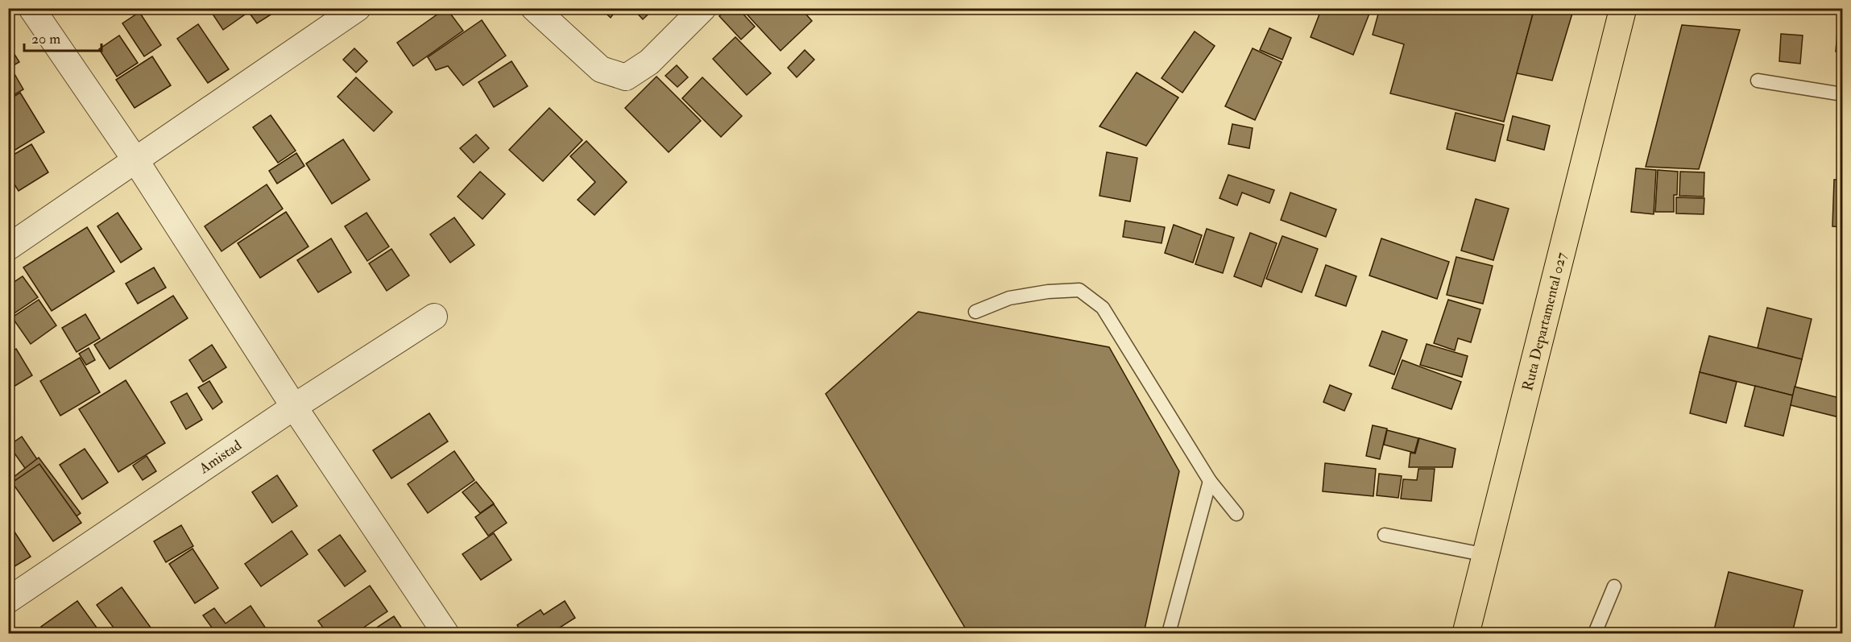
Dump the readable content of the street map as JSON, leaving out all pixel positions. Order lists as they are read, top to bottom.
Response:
{
  "streets": {
    "main road": ["Ruta Departamental 027"],
    "street": ["Amistad"]
  },
  "scale_bar": "20 m"
}
